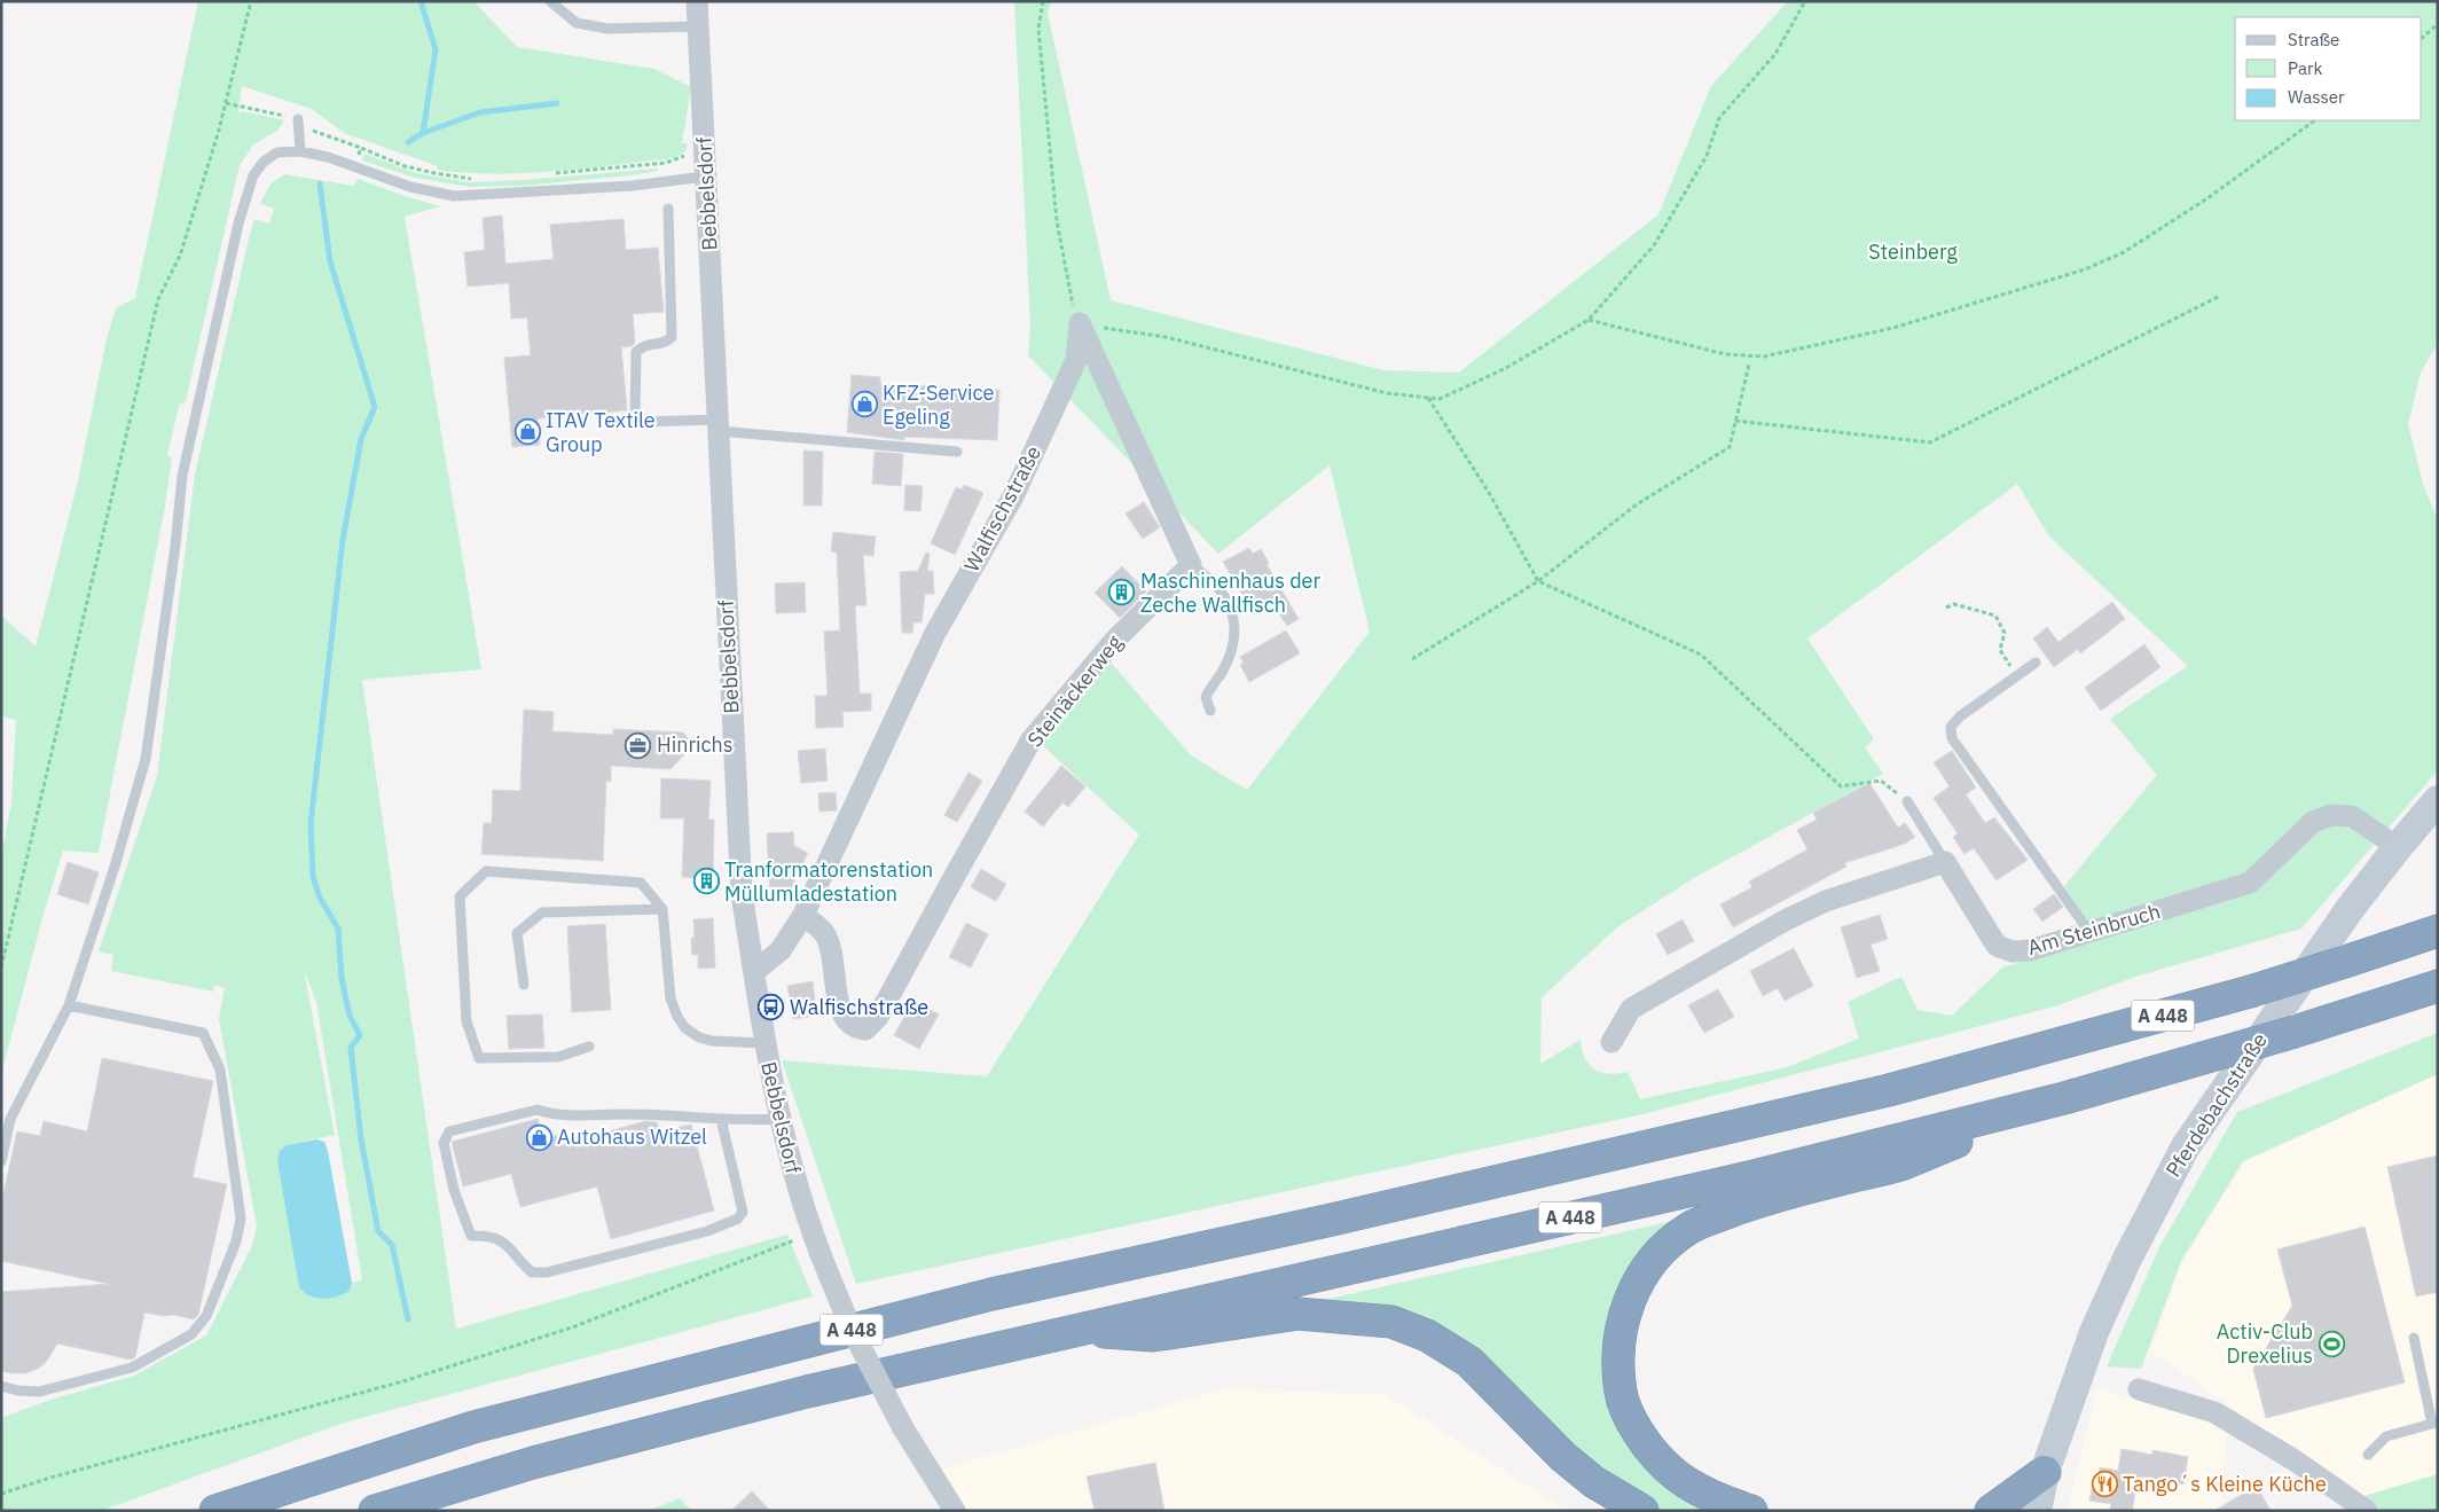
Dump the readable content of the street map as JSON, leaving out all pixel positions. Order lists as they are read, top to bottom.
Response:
{
  "streets": {
    "highway": ["A 448"],
    "main road": ["Pferdebachstraße"],
    "street": [
      "Bebbelsdorf",
      "Walfischstraße",
      "Steinäckerweg",
      "Am Steinbruch"
    ]
  },
  "crossings": [
    ["Bebbelsdorf", "Walfischstraße"],
    ["Walfischstraße", "Steinäckerweg"],
    ["Am Steinbruch", "Pferdebachstraße"]
  ],
  "parks": ["Steinberg"],
  "places": {
    "shop": ["KFZ-Service Egeling", "ITAV Textile Group", "Autohaus Witzel"],
    "building": ["Maschinenhaus der Zeche Wallfisch", "Tranformatorenstation Müllumladestation"],
    "office": ["Hinrichs"],
    "bus stop": ["Walfischstraße"],
    "sports": ["Activ-Club Drexelius"],
    "restaurant": ["Tango´s Kleine Küche"]
  },
  "legend": ["Straße", "Park", "Wasser"]
}
